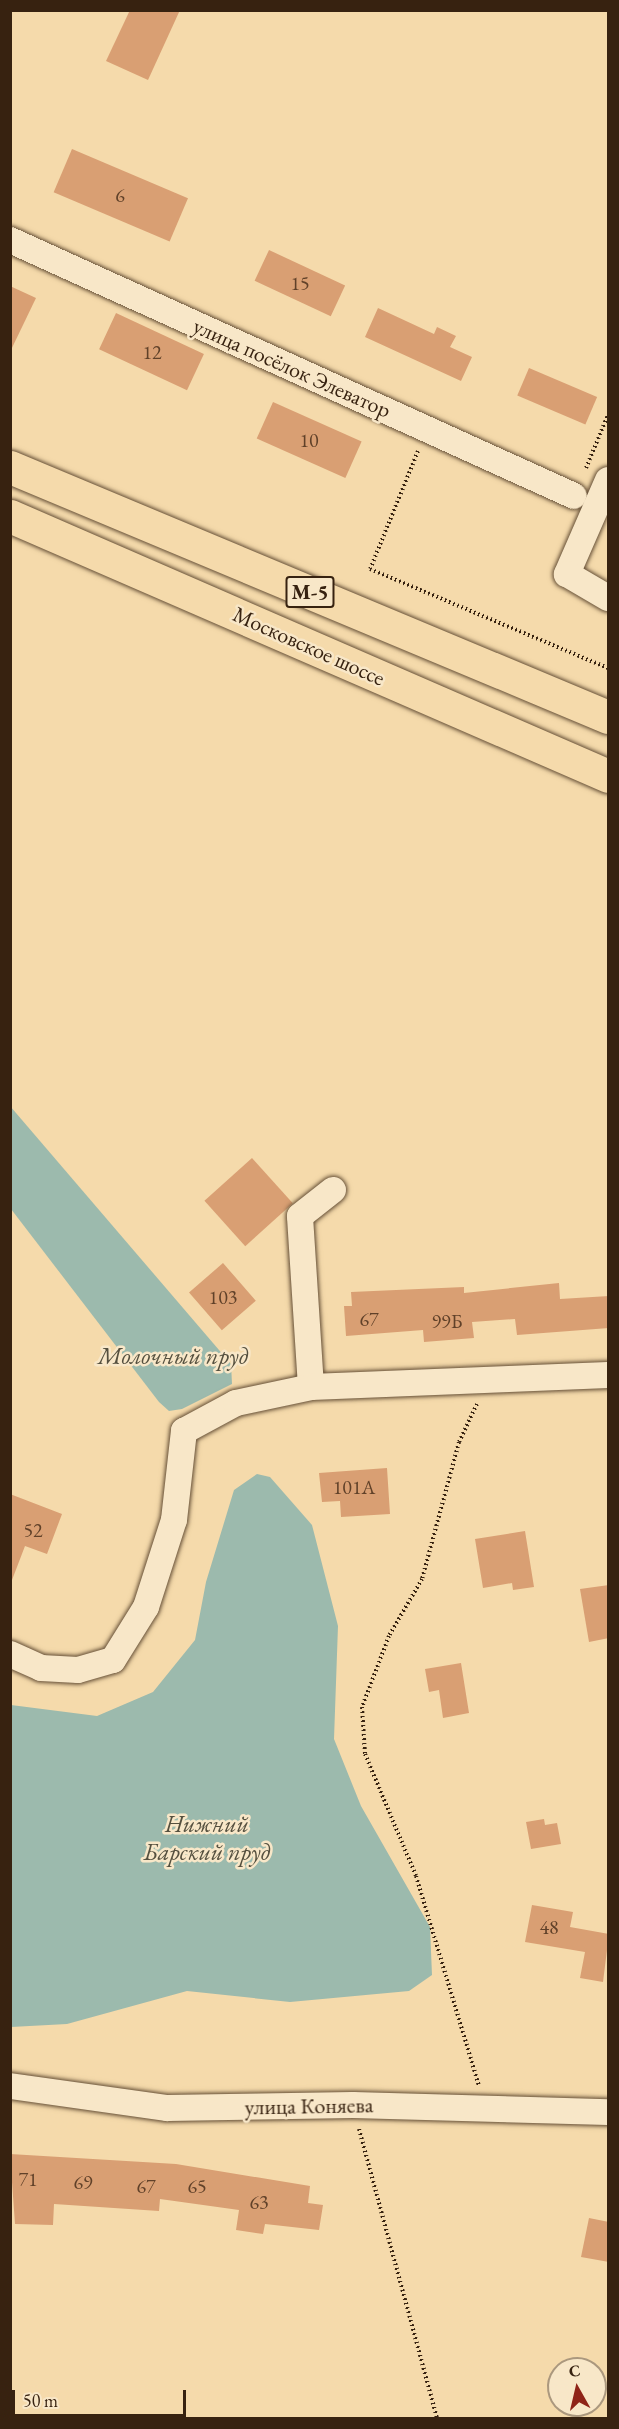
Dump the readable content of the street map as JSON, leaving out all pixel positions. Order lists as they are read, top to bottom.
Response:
{
  "streets": {
    "highway": ["М-5", "Московское шоссе"],
    "street": ["улица посёлок Элеватор", "улица Коняева"]
  },
  "water": ["Молочный пруд", "Нижний Барский пруд"],
  "house_numbers": [
    "6",
    "15",
    "12",
    "10",
    "103",
    "67",
    "99Б",
    "101А",
    "52",
    "48",
    "71",
    "69",
    "67",
    "65",
    "63"
  ],
  "scale_bar": "50 m",
  "north": "top"
}
